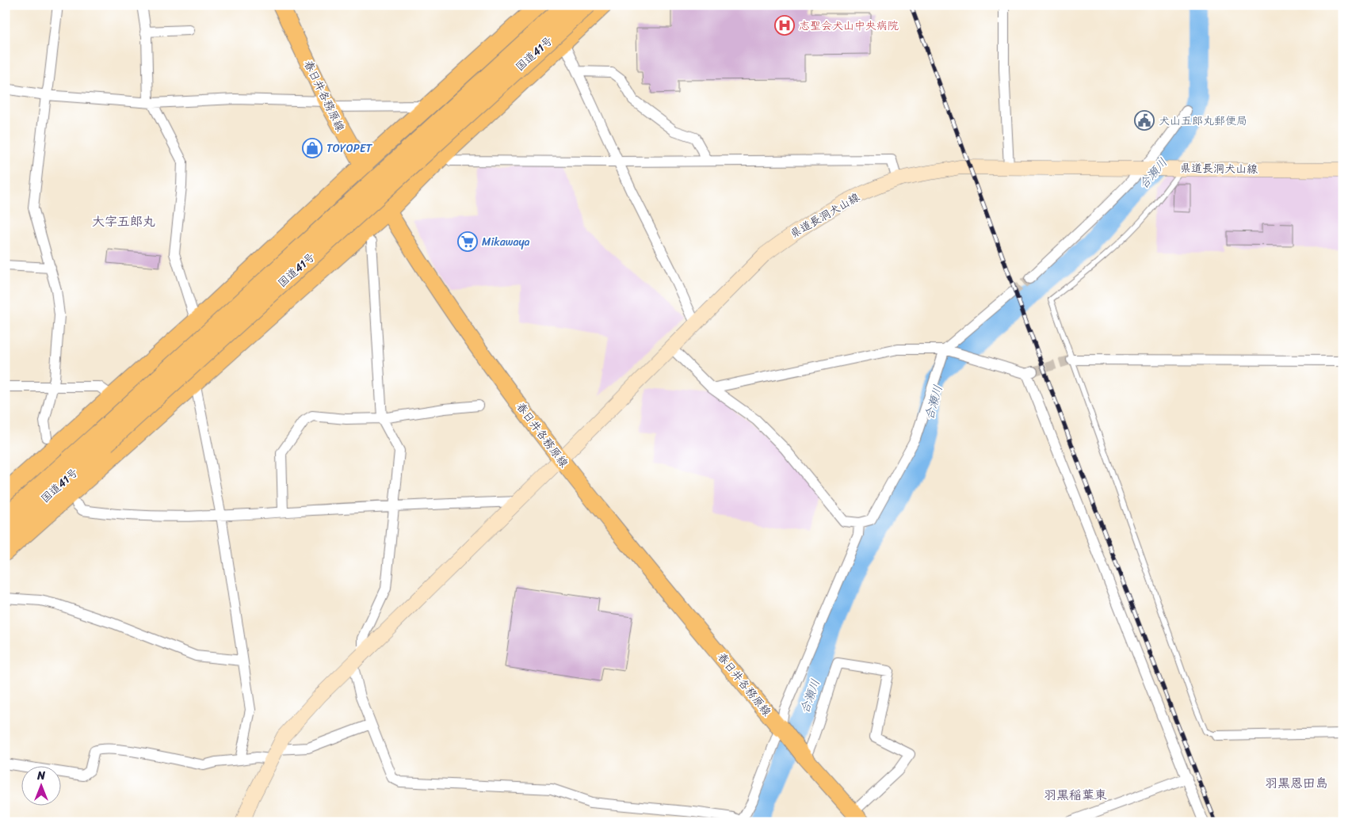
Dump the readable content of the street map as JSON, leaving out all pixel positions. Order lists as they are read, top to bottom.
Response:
{
  "streets": {
    "highway": ["国道41号"],
    "main road": ["春日井各務原線", "県道長洞犬山線"]
  },
  "crossings": [
    ["春日井各務原線", "県道長洞犬山線"]
  ],
  "districts": ["大字五郎丸", "羽黒恩田島", "羽黒稲葉東"],
  "water": ["合瀬川"],
  "places": {
    "hospital": ["志聖会犬山中央病院"],
    "public building": ["犬山五郎丸郵便局"],
    "shop": ["TOYOPET"],
    "supermarket": ["Mikawaya"]
  },
  "north": "top"
}
